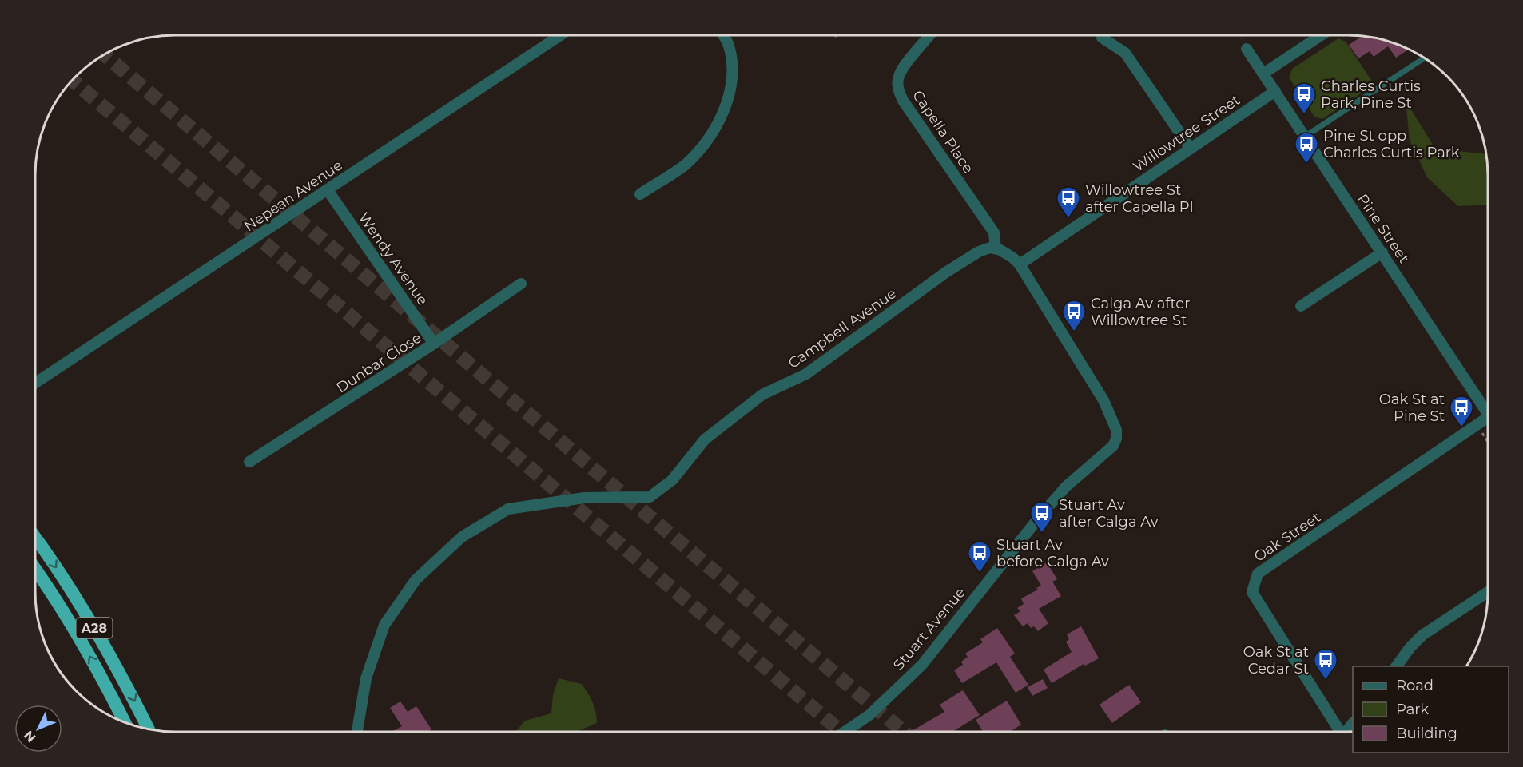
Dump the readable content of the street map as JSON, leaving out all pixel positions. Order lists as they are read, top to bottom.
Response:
{
  "streets": {
    "highway": ["A28"],
    "street": [
      "Capella Place",
      "Willowtree Street",
      "Nepean Avenue",
      "Pine Street",
      "Wendy Avenue",
      "Campbell Avenue",
      "Dunbar Close",
      "Oak Street",
      "Stuart Avenue"
    ]
  },
  "crossings": [
    ["Capella Place", "Campbell Avenue"],
    ["Willowtree Street", "Pine Street"],
    ["Willowtree Street", "Stuart Avenue"],
    ["Nepean Avenue", "Wendy Avenue"],
    ["Wendy Avenue", "Dunbar Close"]
  ],
  "places": {
    "bus stop": [
      "Charles Curtis Park, Pine St",
      "Pine St opp Charles Curtis Park",
      "Willowtree St after Capella Pl",
      "Calga Av after Willowtree St",
      "Oak St at Pine St",
      "Stuart Av after Calga Av",
      "Stuart Av before Calga Av",
      "Oak St at Cedar St"
    ]
  },
  "legend": ["Road", "Park", "Building"],
  "north": "bottom left"
}
